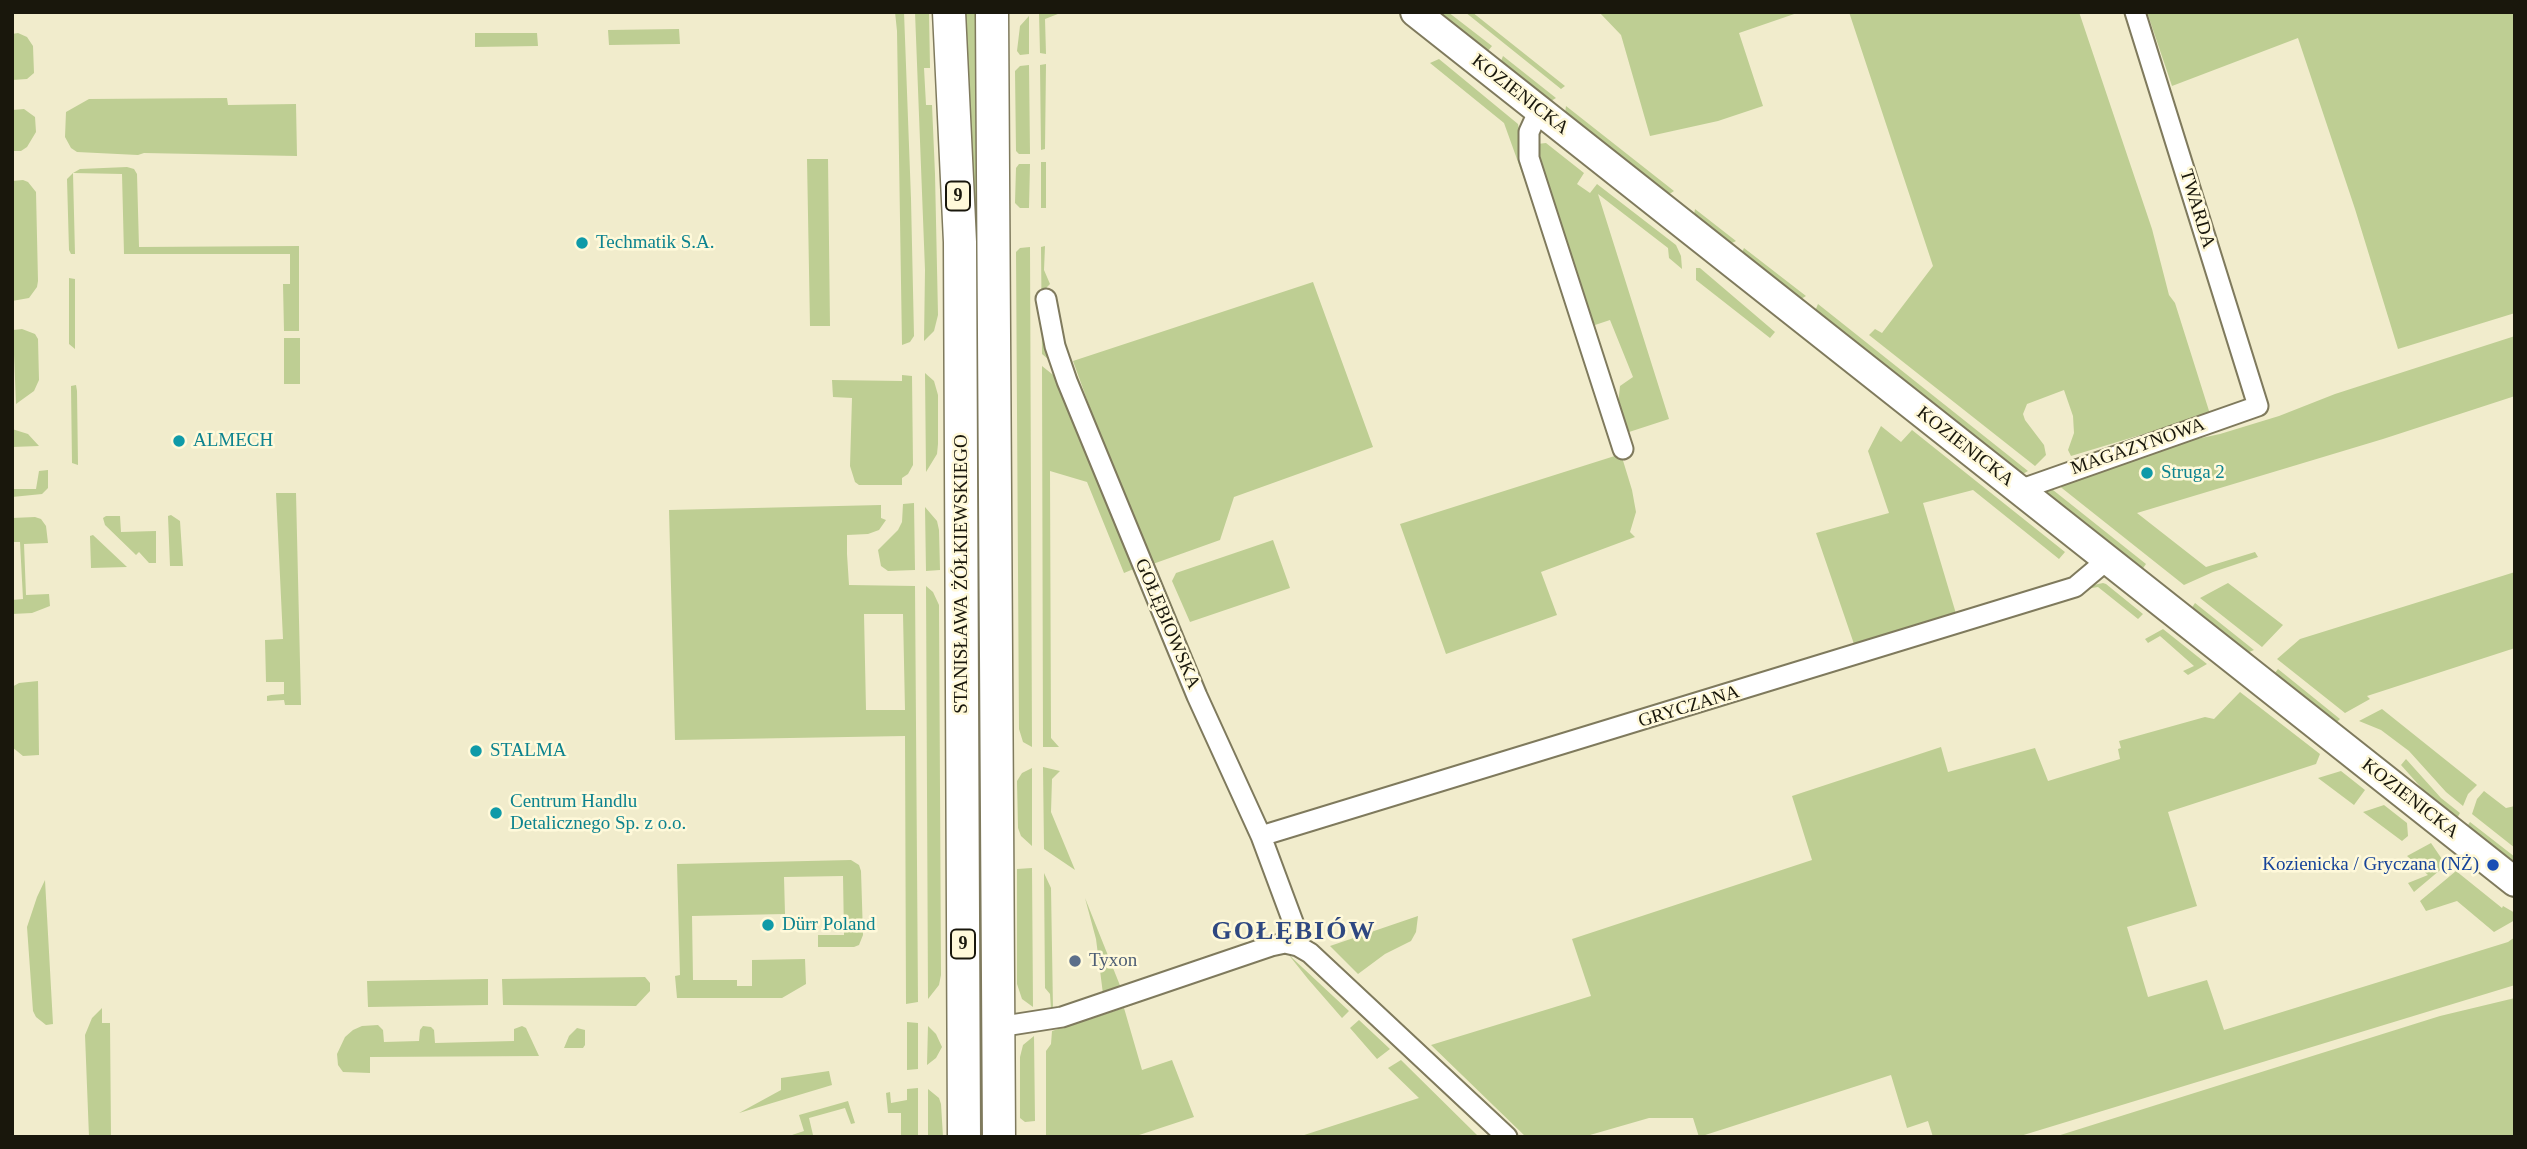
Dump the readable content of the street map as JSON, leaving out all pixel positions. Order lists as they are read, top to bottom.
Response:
{
  "streets": {
    "main road": ["KOZIENICKA", "9", "STANISŁAWA ŻÓŁKIEWSKIEGO"],
    "street": [
      "TWARDA",
      "MAGAZYNOWA",
      "GOŁĘBIOWSKA",
      "GRYCZANA"
    ]
  },
  "crossings": [
    ["KOZIENICKA", "MAGAZYNOWA"],
    ["KOZIENICKA", "GRYCZANA"],
    ["TWARDA", "MAGAZYNOWA"],
    ["GOŁĘBIOWSKA", "GRYCZANA"]
  ],
  "districts": ["GOŁĘBIÓW"],
  "places": [
    "Techmatik S.A.",
    "ALMECH",
    "Struga 2",
    "STALMA",
    "Centrum Handlu Detalicznego Sp. z o.o.",
    "Kozienicka / Gryczana (NŻ)",
    "Dürr Poland",
    "Tyxon"
  ]
}
